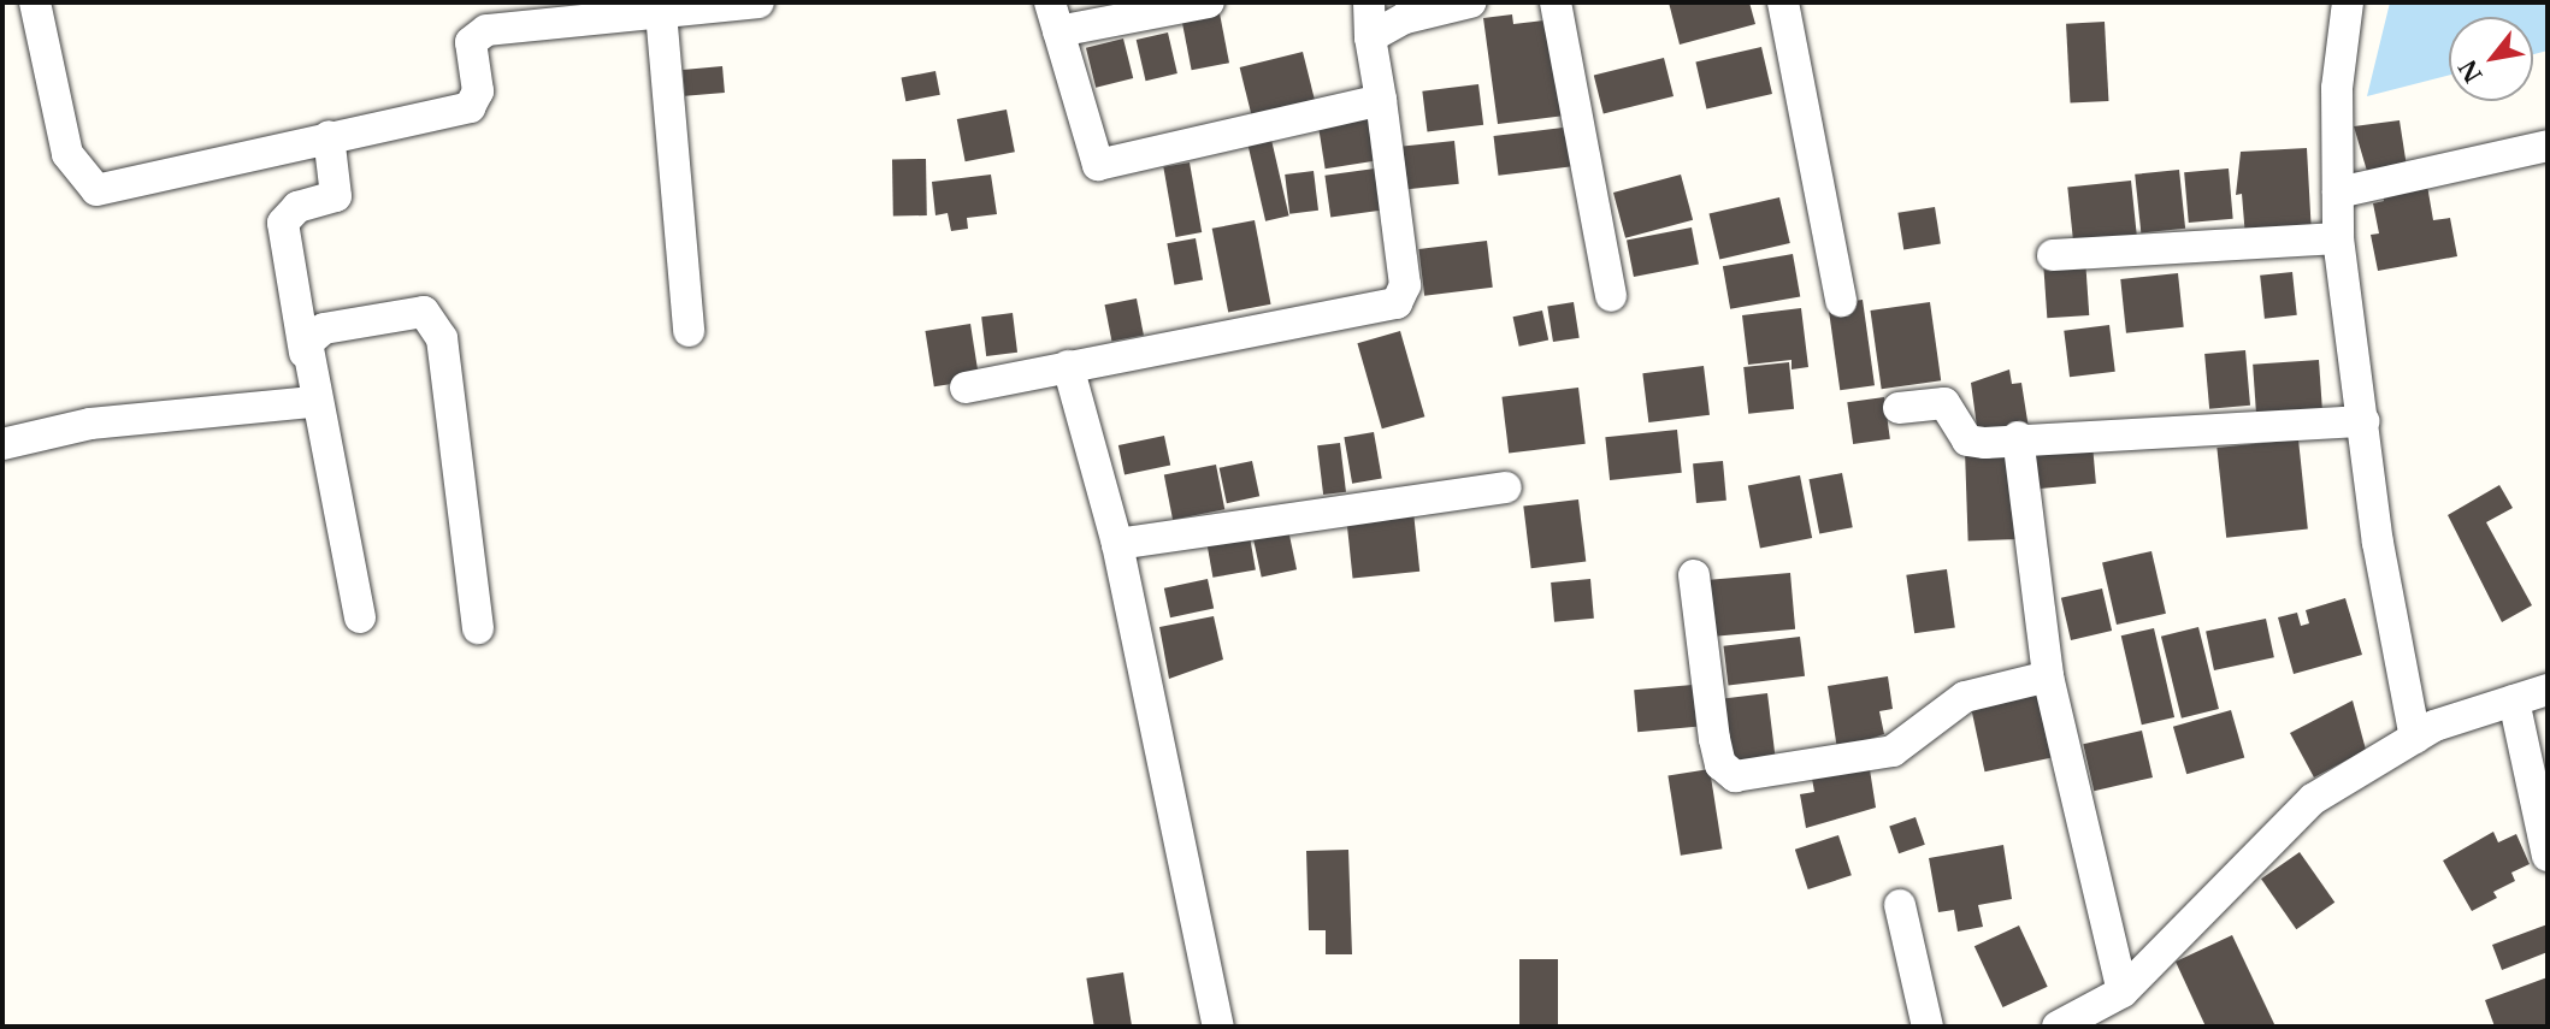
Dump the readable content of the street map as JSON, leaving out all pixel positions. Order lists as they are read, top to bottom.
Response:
{
  "north": "bottom left"
}
